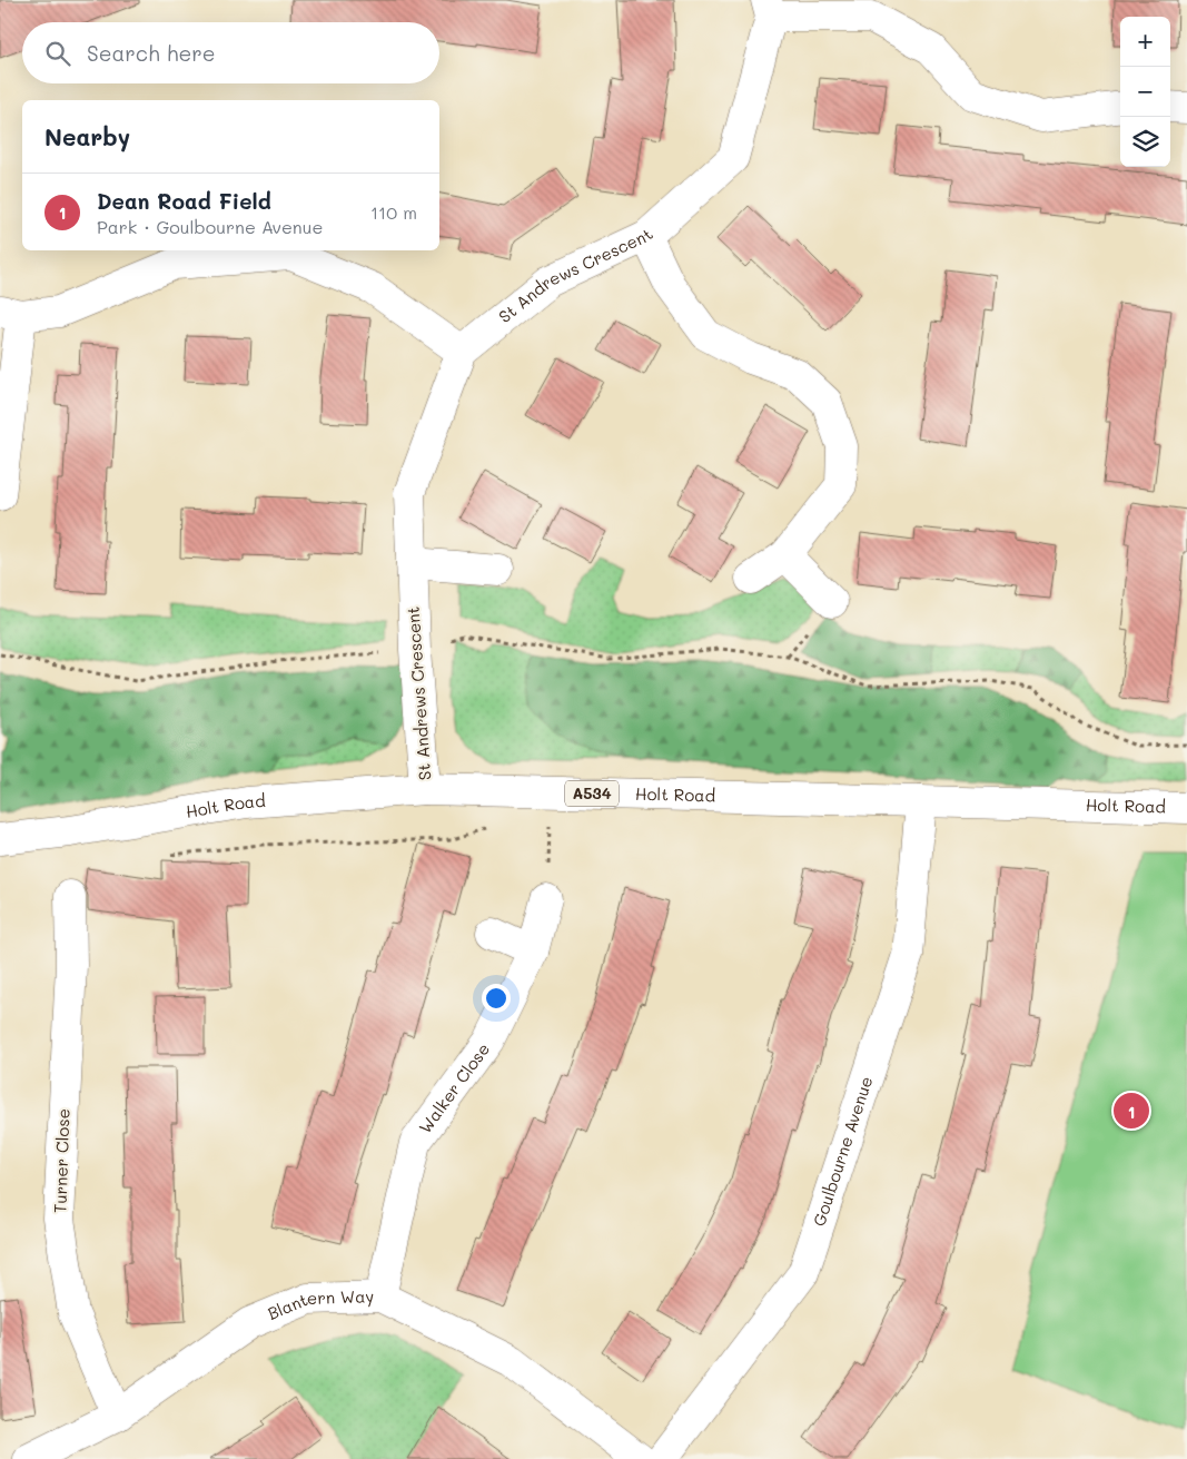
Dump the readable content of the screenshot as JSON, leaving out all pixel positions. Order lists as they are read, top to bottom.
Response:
{
  "streets": {
    "street": [
      "St Andrews Crescent",
      "A534",
      "Holt Road",
      "Walker Close",
      "Goulbourne Avenue",
      "Turner Close",
      "Blantern Way"
    ]
  },
  "crossings": [
    ["St Andrews Crescent", "Holt Road"],
    ["Holt Road", "Goulbourne Avenue"],
    ["Walker Close", "Blantern Way"],
    ["Turner Close", "Blantern Way"]
  ],
  "page": {
    "map_buttons": ["+", "−"],
    "search": "Search here",
    "heading": "Nearby",
    "list": [
      {
        "mark": "1",
        "name": "Dean Road Field",
        "note": "Park · Goulbourne Avenue",
        "value": "110 m"
      }
    ],
    "pins": "1"
  }
}
